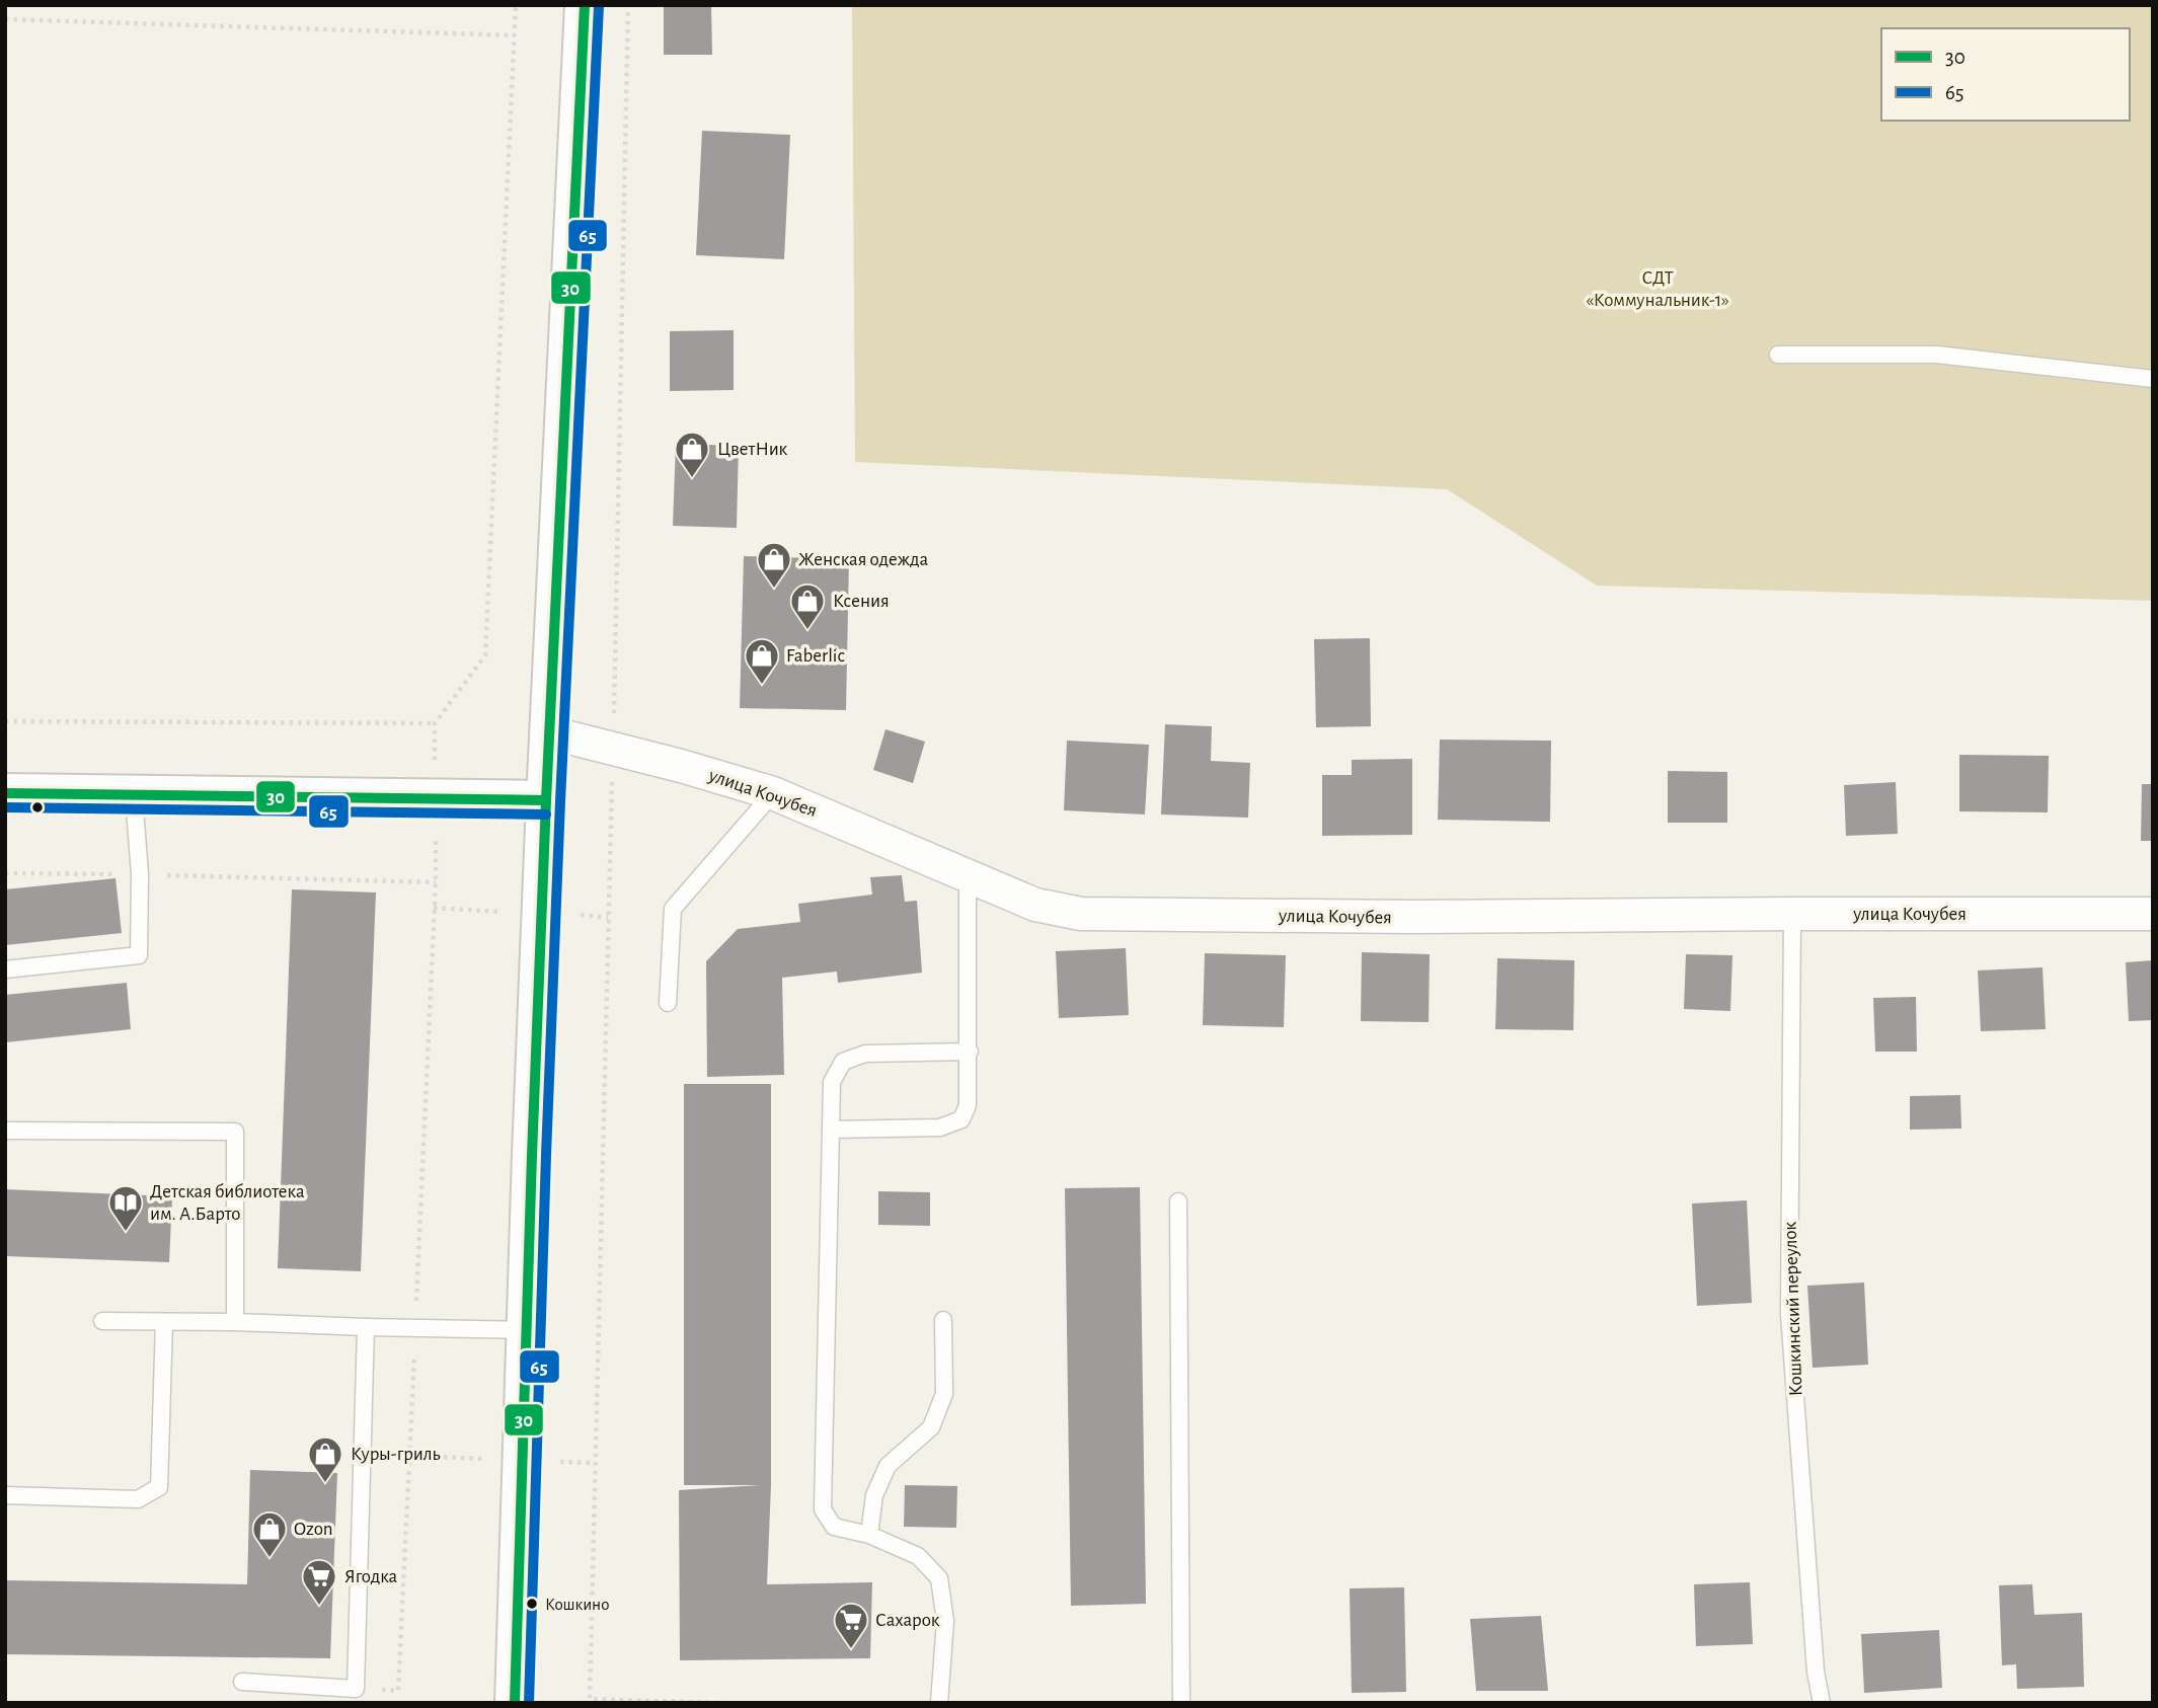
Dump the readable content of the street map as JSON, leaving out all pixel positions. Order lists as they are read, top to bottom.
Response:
{
  "streets": {
    "street": ["улица Кочубея"],
    "lane": ["Кошкинский переулок"]
  },
  "crossings": [
    ["улица Кочубея", "Кошкинский переулок"]
  ],
  "parks": ["СДТ «Коммунальник-1»"],
  "places": {
    "shop": [
      "ЦветНик",
      "Женская одежда",
      "Ксения",
      "Faberlic",
      "Куры-гриль",
      "Ozon"
    ],
    "library": ["Детская библиотека им. А.Барто"],
    "other": ["Кошкино"],
    "supermarket": ["Ягодка", "Сахарок"]
  },
  "lines": ["transit line 30", "transit line 65"],
  "legend": ["30", "65"]
}
